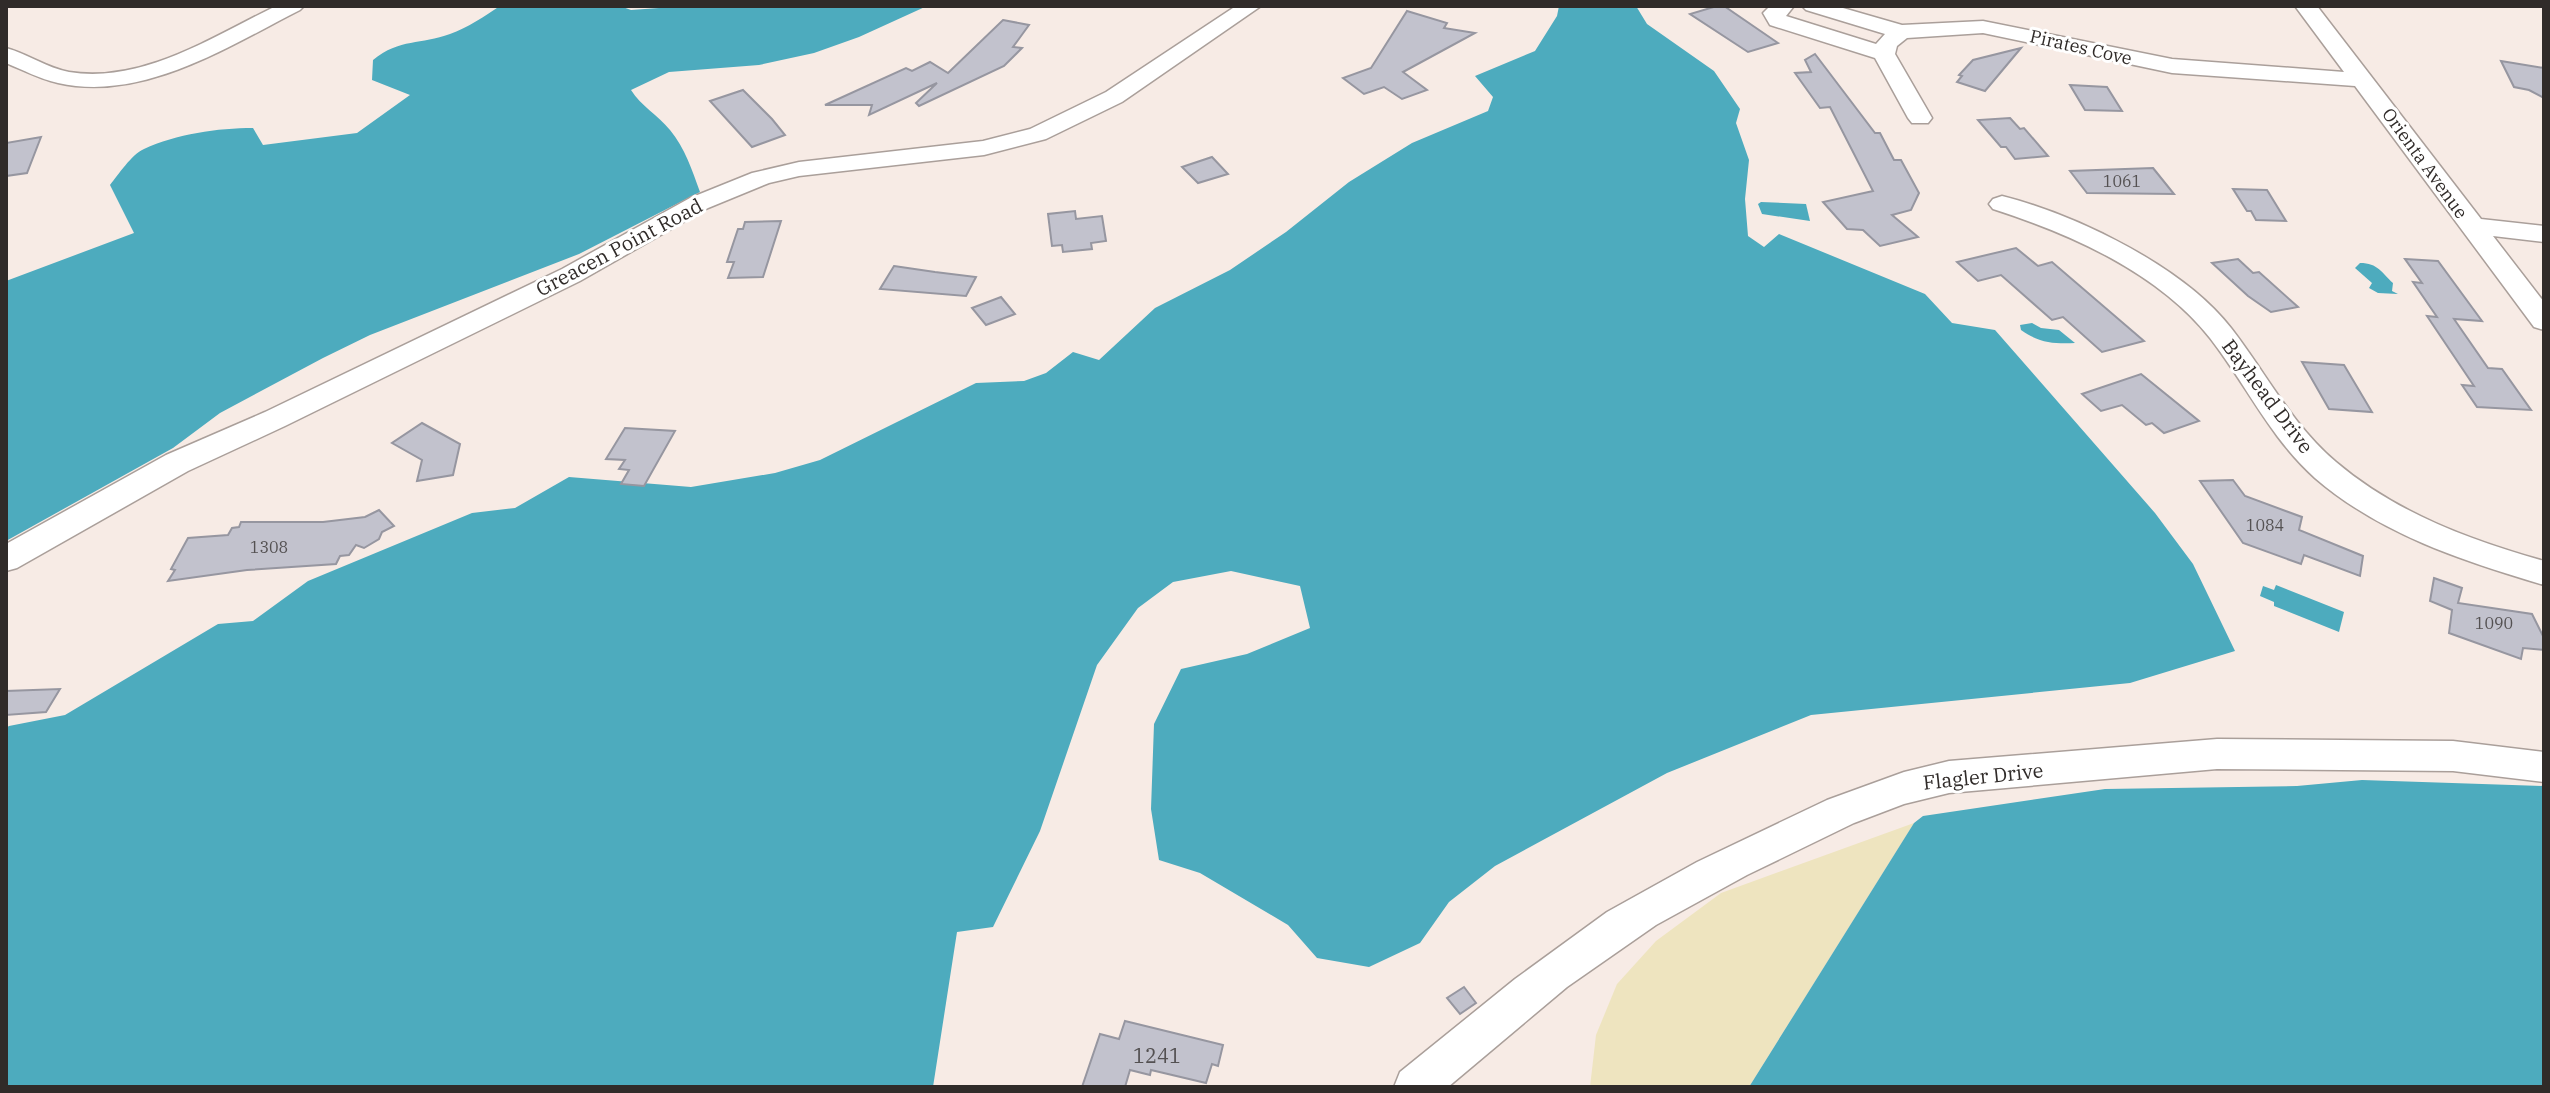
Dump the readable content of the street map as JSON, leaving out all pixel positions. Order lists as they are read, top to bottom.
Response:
{
  "streets": {
    "street": [
      "Pirates Cove",
      "Orienta Avenue",
      "Greacen Point Road",
      "Bayhead Drive",
      "Flagler Drive"
    ]
  },
  "crossings": [
    ["Pirates Cove", "Orienta Avenue"]
  ],
  "house_numbers": [
    "1061",
    "1084",
    "1308",
    "1090",
    "1241"
  ]
}
